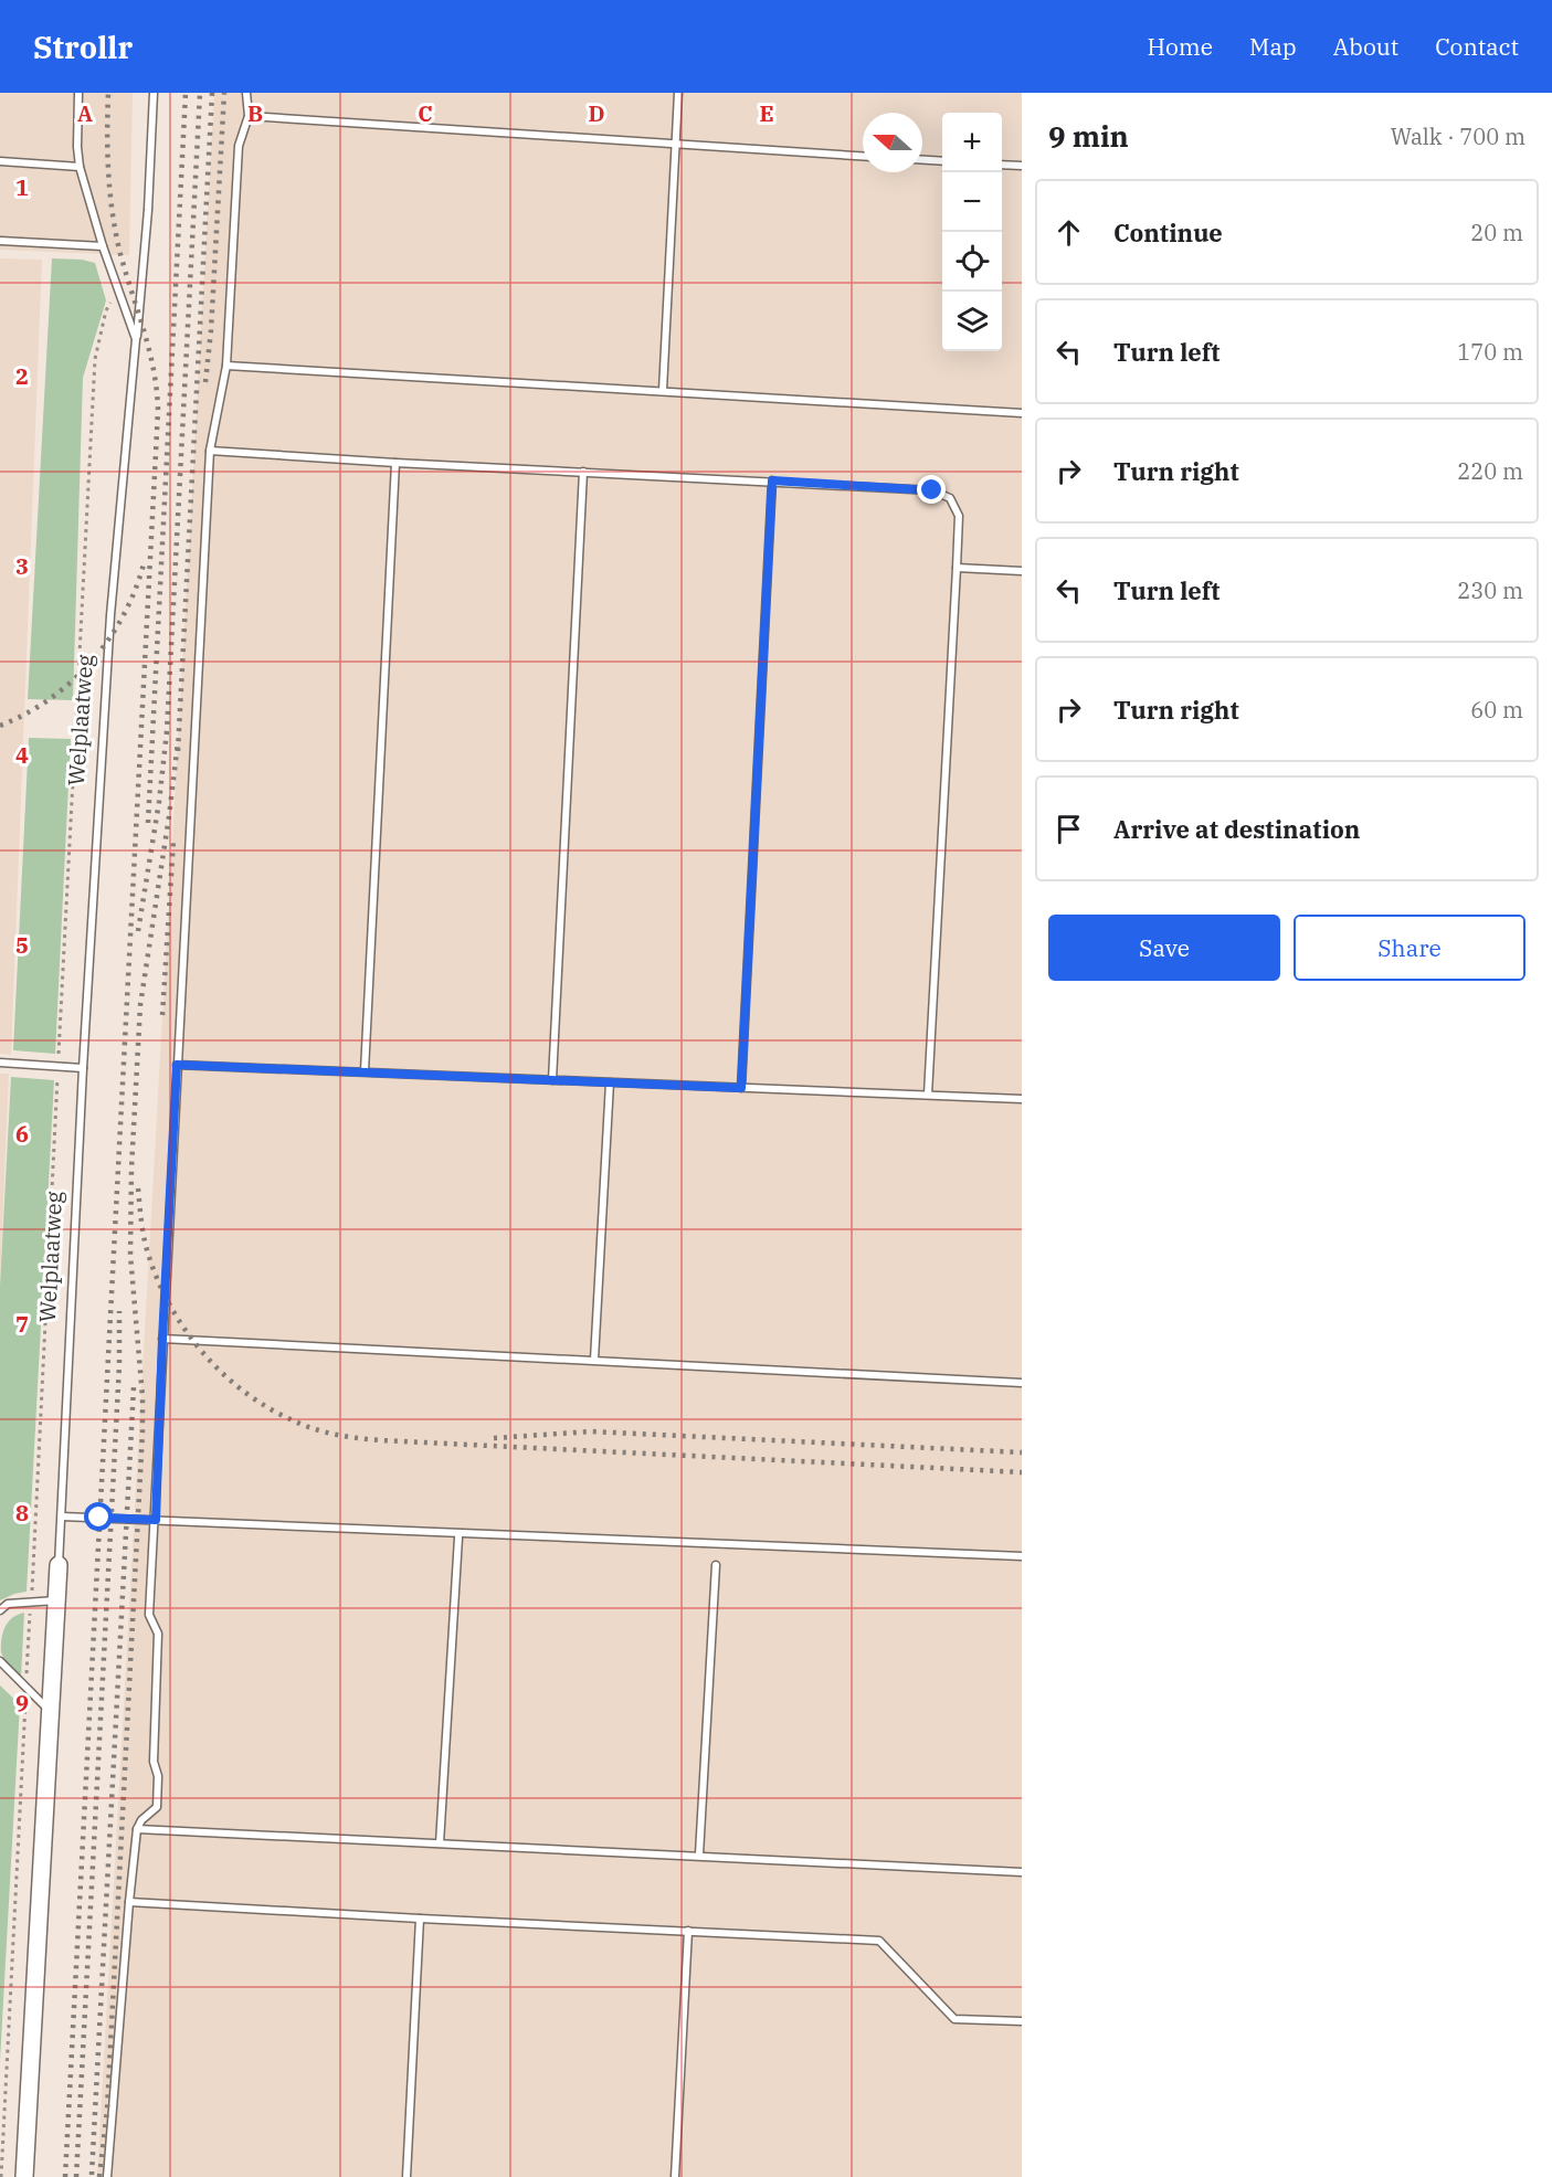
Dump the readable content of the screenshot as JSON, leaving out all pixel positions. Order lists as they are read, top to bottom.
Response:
{
  "streets": {
    "street": ["Welplaatweg"]
  },
  "north": "left",
  "page": {
    "header": "Strollr",
    "nav": [
      "Home",
      "Map",
      "About",
      "Contact"
    ],
    "heading": ["9 min", "Walk · 700 m"],
    "map_buttons": ["+", "−"],
    "list": [
      ["Continue", "20 m"],
      ["Turn left", "170 m"],
      ["Turn right", "220 m"],
      ["Turn left", "230 m"],
      ["Turn right", "60 m"],
      "Arrive at destination"
    ],
    "buttons": ["Save", "Share"]
  },
  "grid": {
    "columns": [
      "A",
      "B",
      "C",
      "D",
      "E"
    ],
    "rows": [
      "1",
      "2",
      "3",
      "4",
      "5",
      "6",
      "7",
      "8",
      "9"
    ]
  }
}
